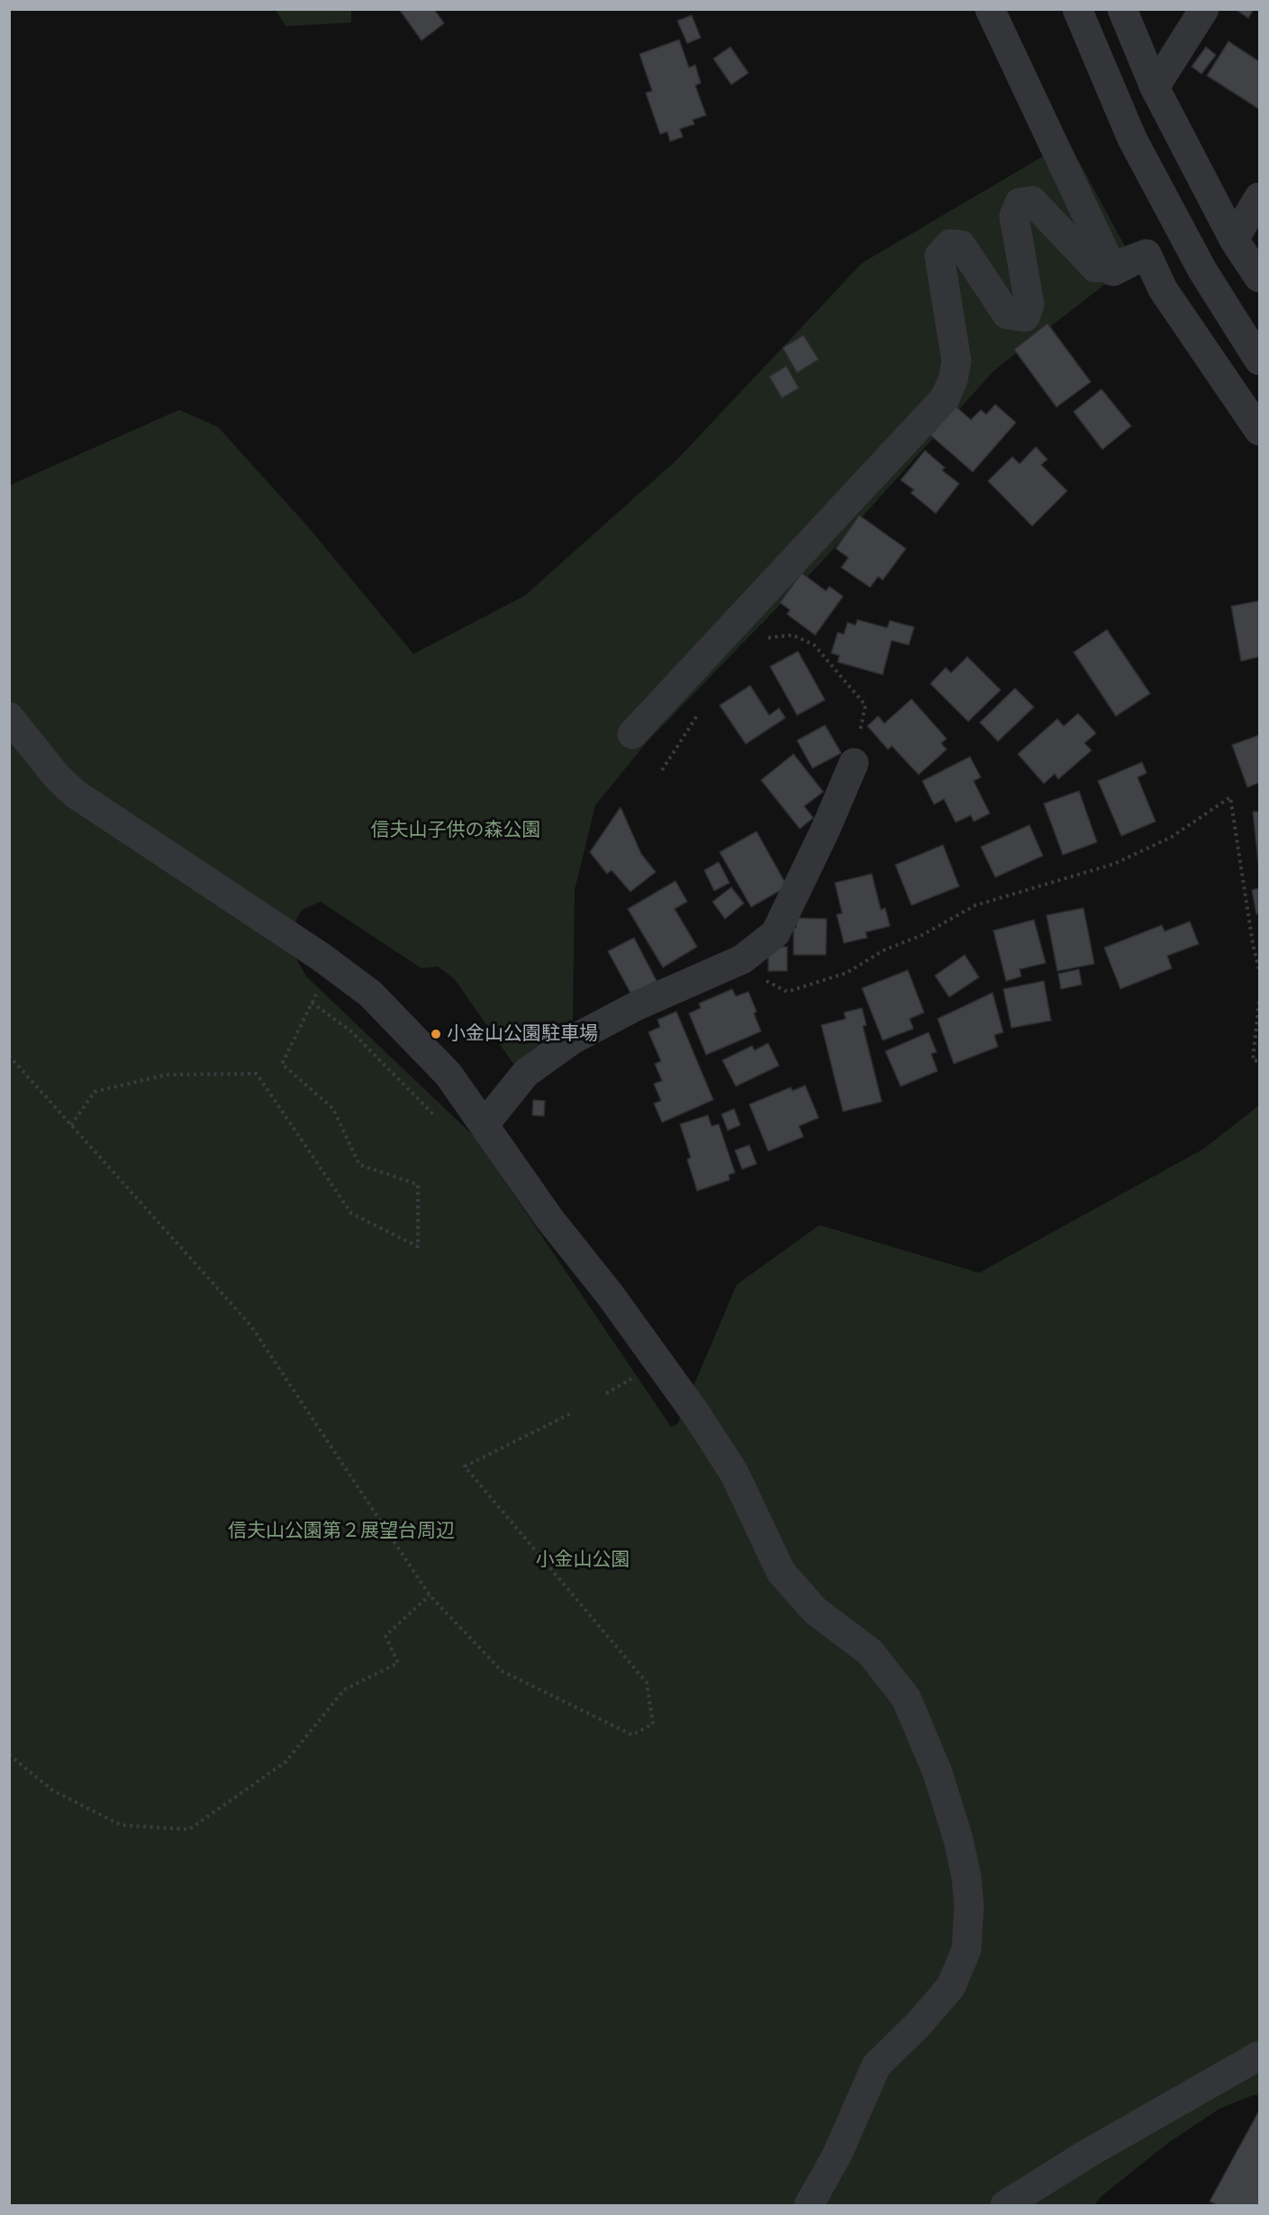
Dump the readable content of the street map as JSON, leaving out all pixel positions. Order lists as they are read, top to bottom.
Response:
{
  "parks": ["信夫山子供の森公園", "信夫山公園第２展望台周辺", "小金山公園"],
  "places": ["小金山公園駐車場"]
}
